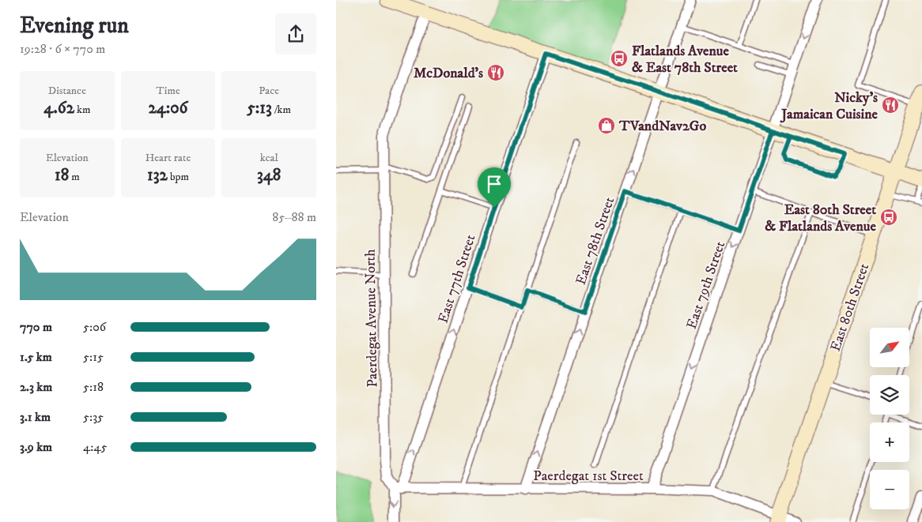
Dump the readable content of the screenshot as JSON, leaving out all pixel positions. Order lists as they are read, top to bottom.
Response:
{
  "streets": {
    "main road": ["East 80th Street"],
    "street": [
      "East 78th Street",
      "East 77th Street",
      "East 79th Street",
      "Paerdegat Avenue North",
      "Paerdegat 1st Street"
    ]
  },
  "crossings": [
    ["East 78th Street", "Paerdegat 1st Street"],
    ["East 77th Street", "Paerdegat Avenue North"],
    ["East 77th Street", "Paerdegat 1st Street"],
    ["East 79th Street", "Paerdegat 1st Street"],
    ["East 80th Street", "Paerdegat 1st Street"],
    ["Paerdegat Avenue North", "Paerdegat 1st Street"]
  ],
  "one_way": ["East 78th Street", "East 77th Street", "East 79th Street"],
  "places": {
    "bus stop": ["Flatlands Avenue & East 78th Street", "East 80th Street & Flatlands Avenue"],
    "restaurant": ["McDonald's", "Nicky's Jamaican Cuisine"],
    "shop": ["TVandNav2Go"]
  },
  "north": "top right",
  "page": {
    "heading": ["Evening run", "19:28 · 6 × 770 m"],
    "stats": [
      ["Distance", "4.62 km"],
      ["Time", "24:06"],
      ["Pace", "5:13 /km"],
      ["Elevation", "18 m"],
      ["Heart rate", "132 bpm"],
      ["kcal", "348"]
    ],
    "chart": ["Elevation", "85–88 m"],
    "list": [
      {
        "name": "770 m",
        "note": "5:06"
      },
      {
        "name": "1.5 km",
        "note": "5:15"
      },
      {
        "name": "2.3 km",
        "note": "5:18"
      },
      {
        "name": "3.1 km",
        "note": "5:35"
      },
      {
        "name": "3.9 km",
        "note": "4:45"
      }
    ],
    "map_buttons": ["+", "−"]
  }
}
